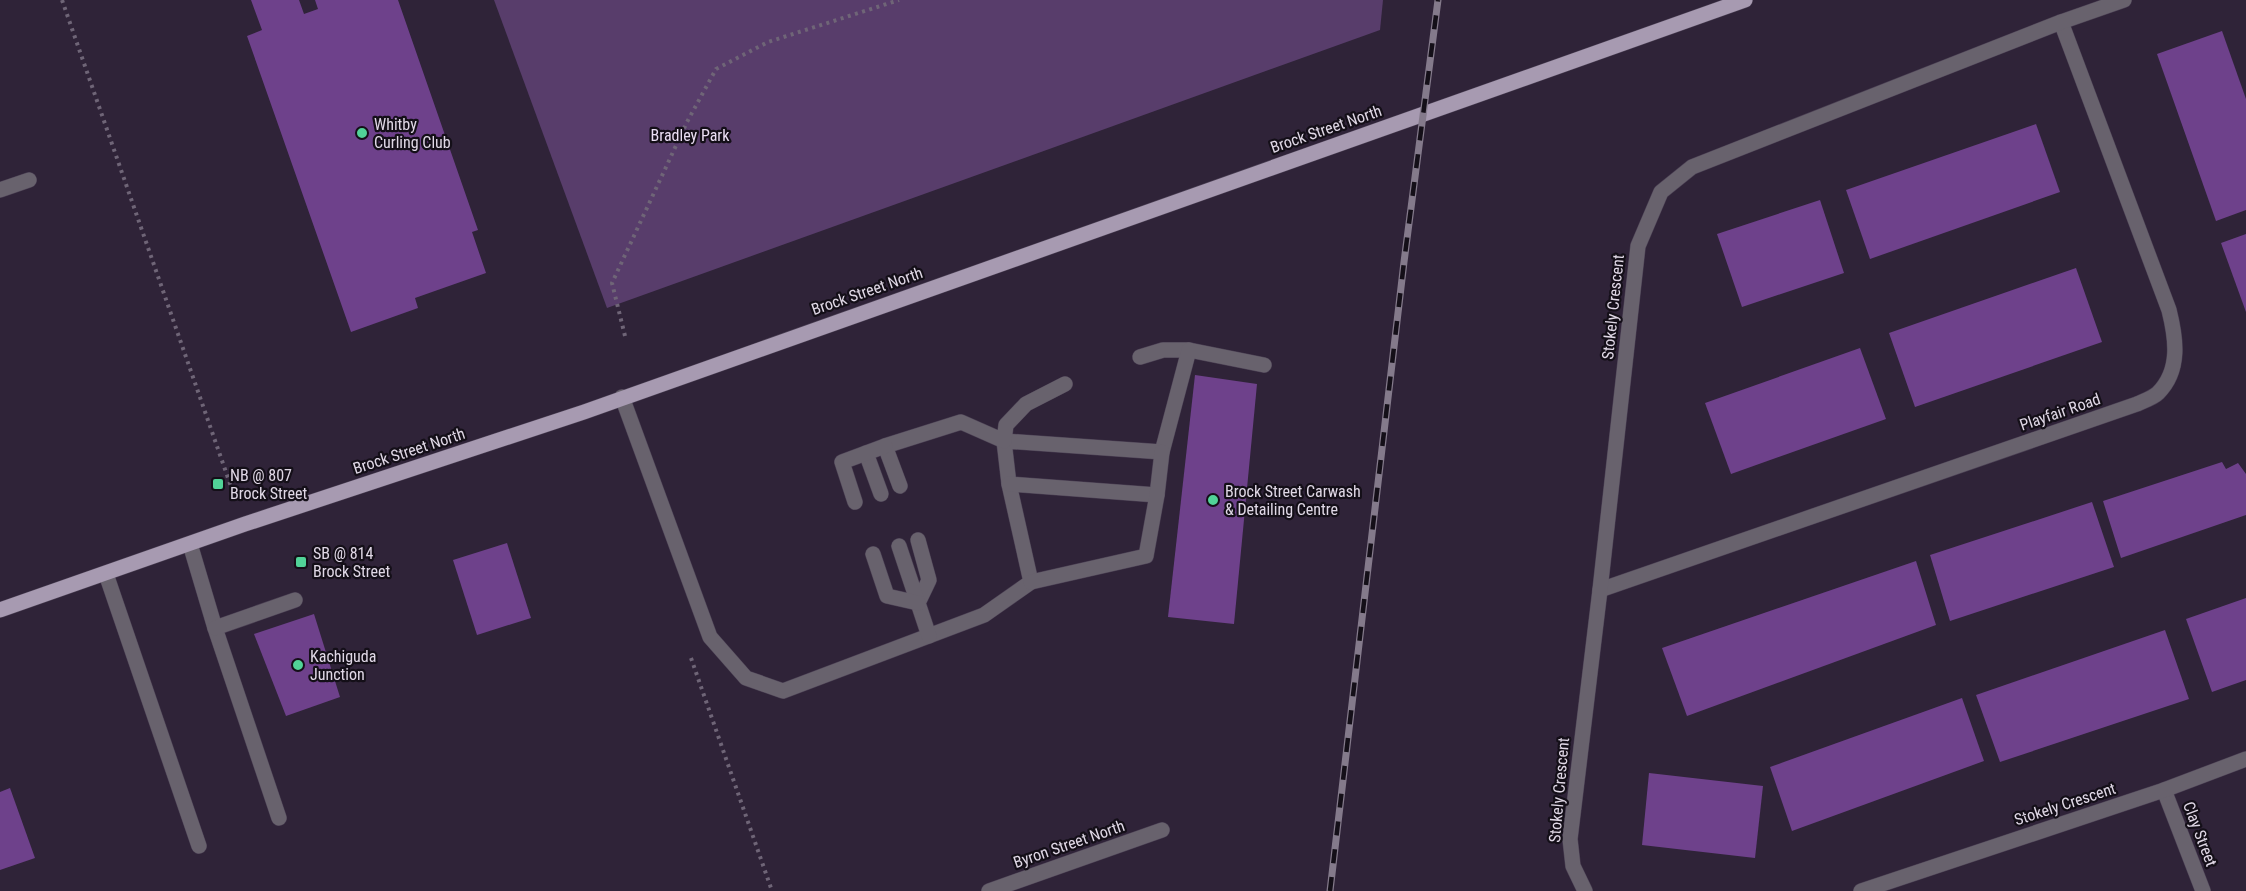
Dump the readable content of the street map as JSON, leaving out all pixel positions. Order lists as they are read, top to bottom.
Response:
{
  "streets": {
    "main road": ["Brock Street North"],
    "street": [
      "Stokely Crescent",
      "Playfair Road",
      "Clay Street",
      "Byron Street North"
    ]
  },
  "crossings": [
    ["Stokely Crescent", "Playfair Road"],
    ["Stokely Crescent", "Clay Street"]
  ],
  "parks": ["Bradley Park"],
  "places": {
    "other": ["Whitby Curling Club", "Brock Street Carwash & Detailing Centre", "Kachiguda Junction"],
    "transit": ["NB @ 807 Brock Street", "SB @ 814 Brock Street"]
  }
}
